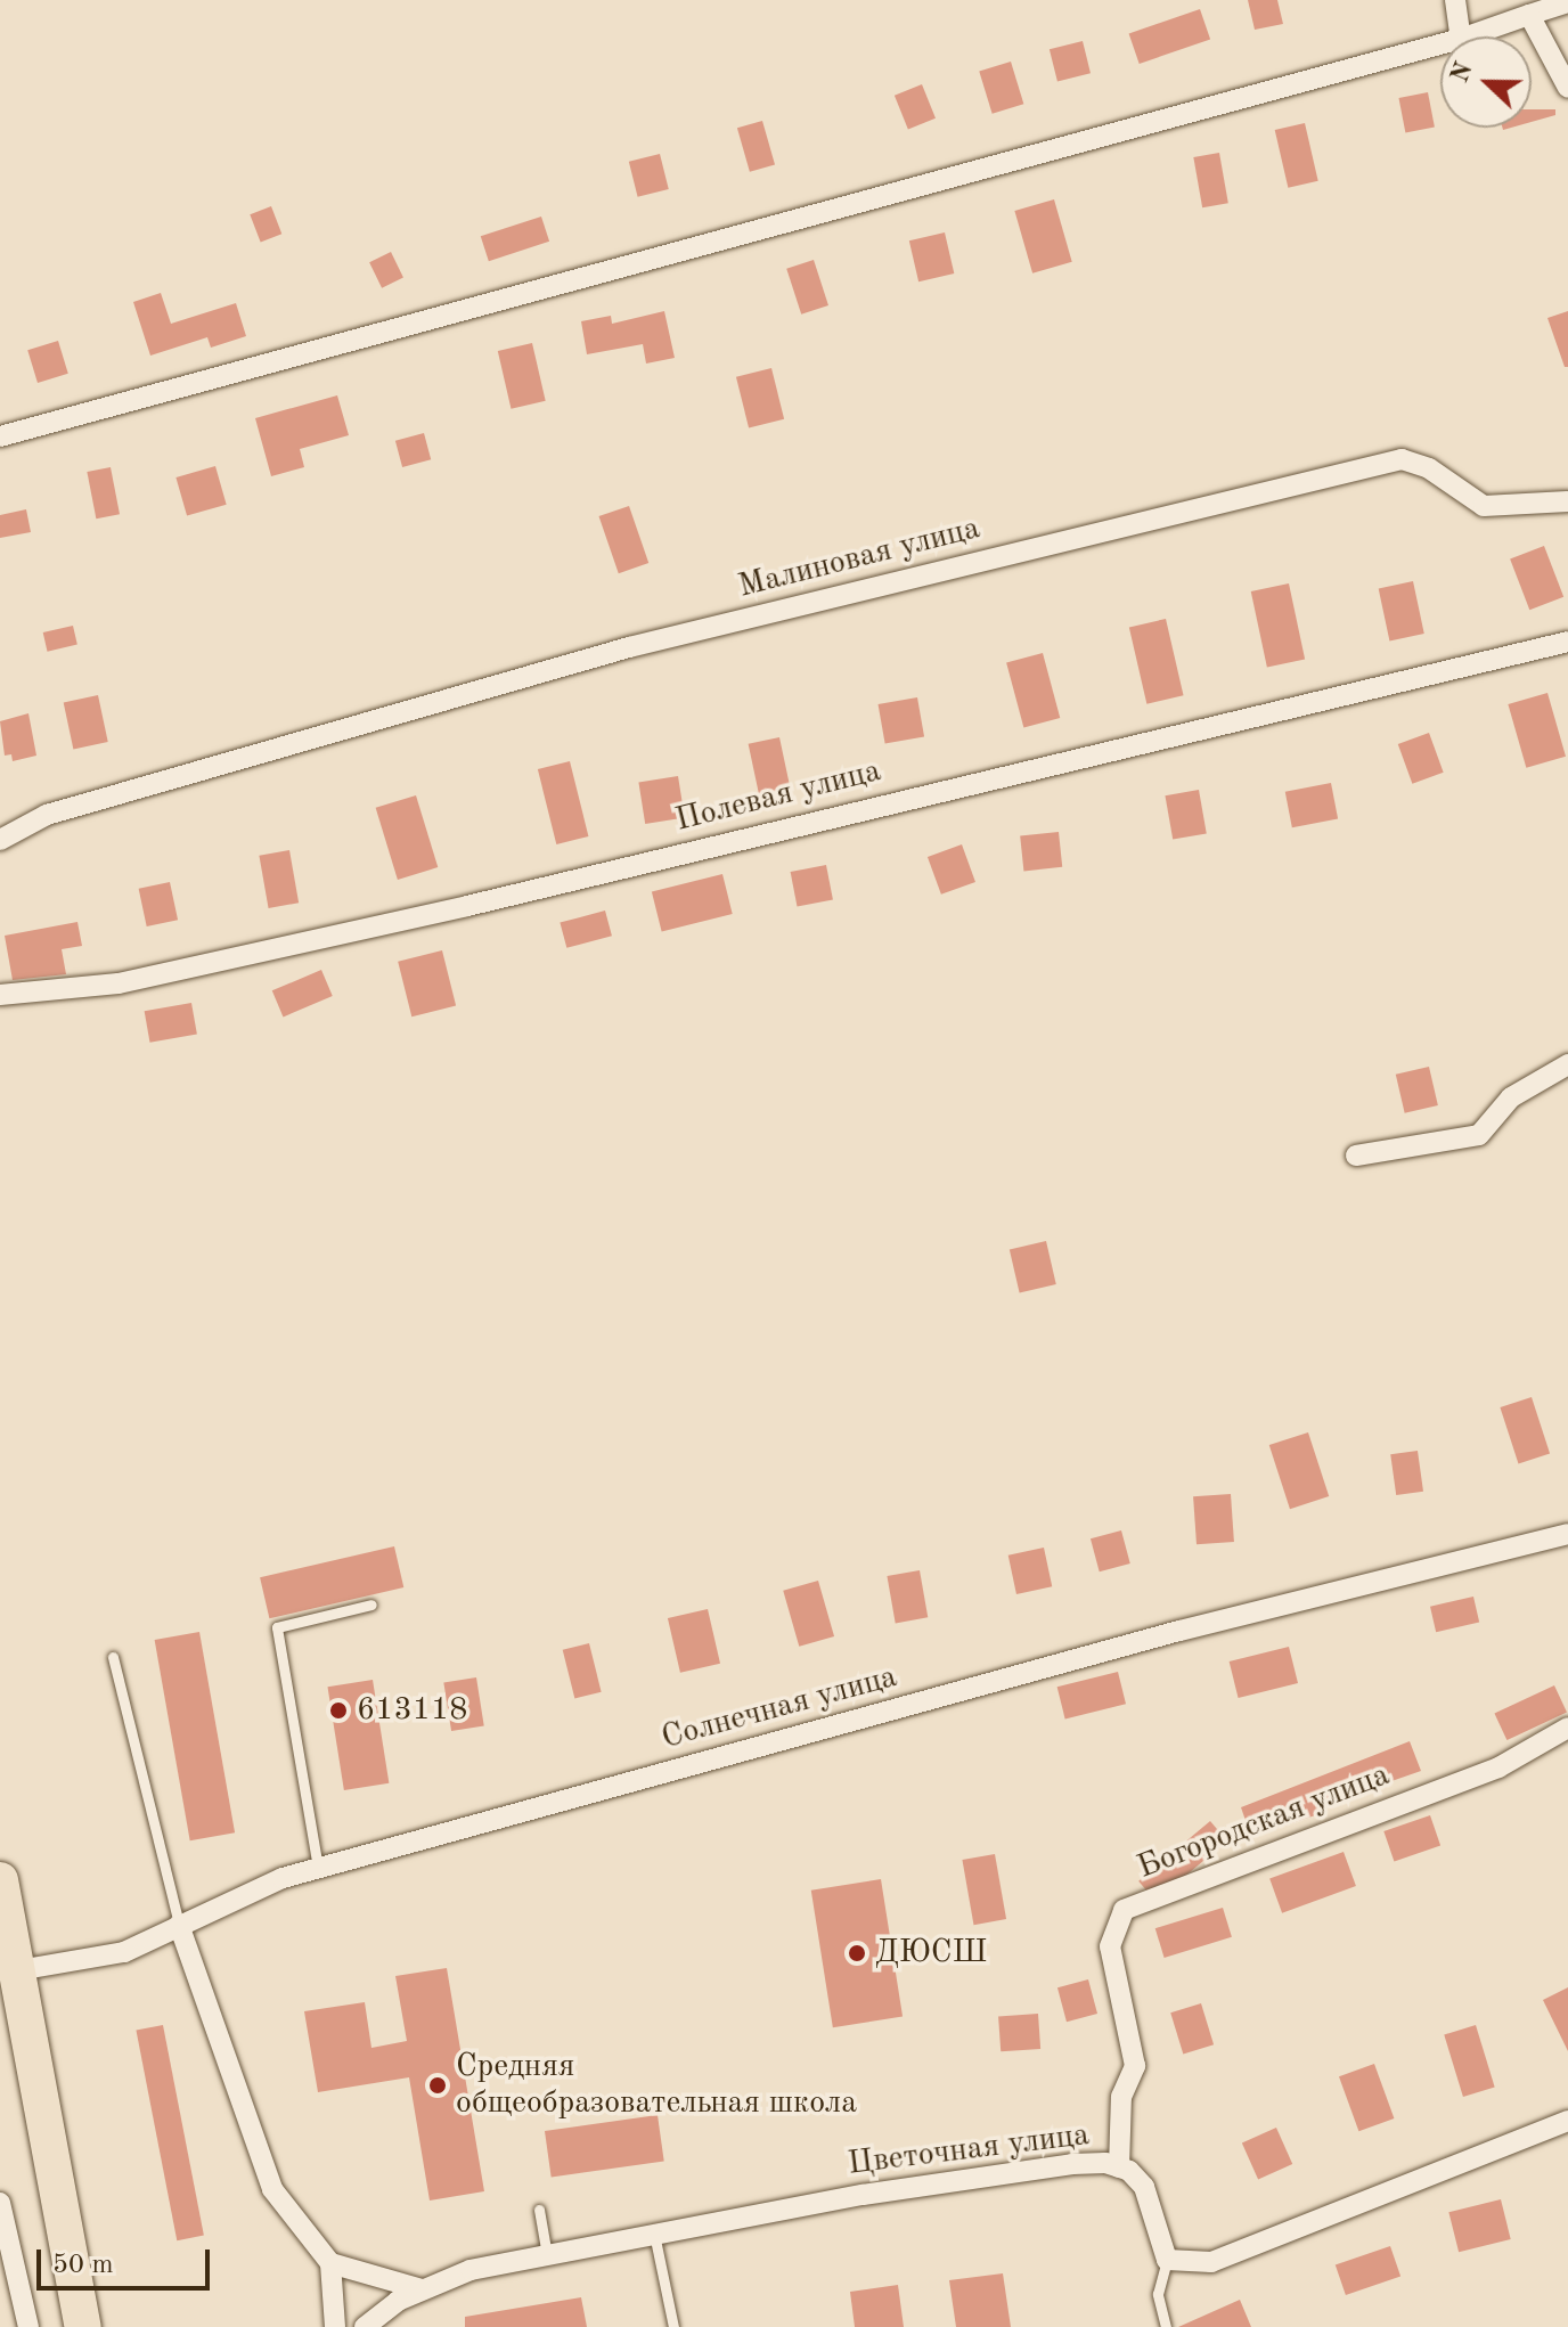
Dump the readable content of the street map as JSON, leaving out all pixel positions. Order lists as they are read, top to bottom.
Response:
{
  "streets": {
    "street": [
      "Малиновая улица",
      "Полевая улица",
      "Солнечная улица",
      "Богородская улица",
      "Цветочная улица"
    ]
  },
  "crossings": [
    ["Богородская улица", "Цветочная улица"]
  ],
  "places": ["613118", "ДЮСШ", "Средняя общеобразовательная школа"],
  "scale_bar": "50 m",
  "north": "left"
}
